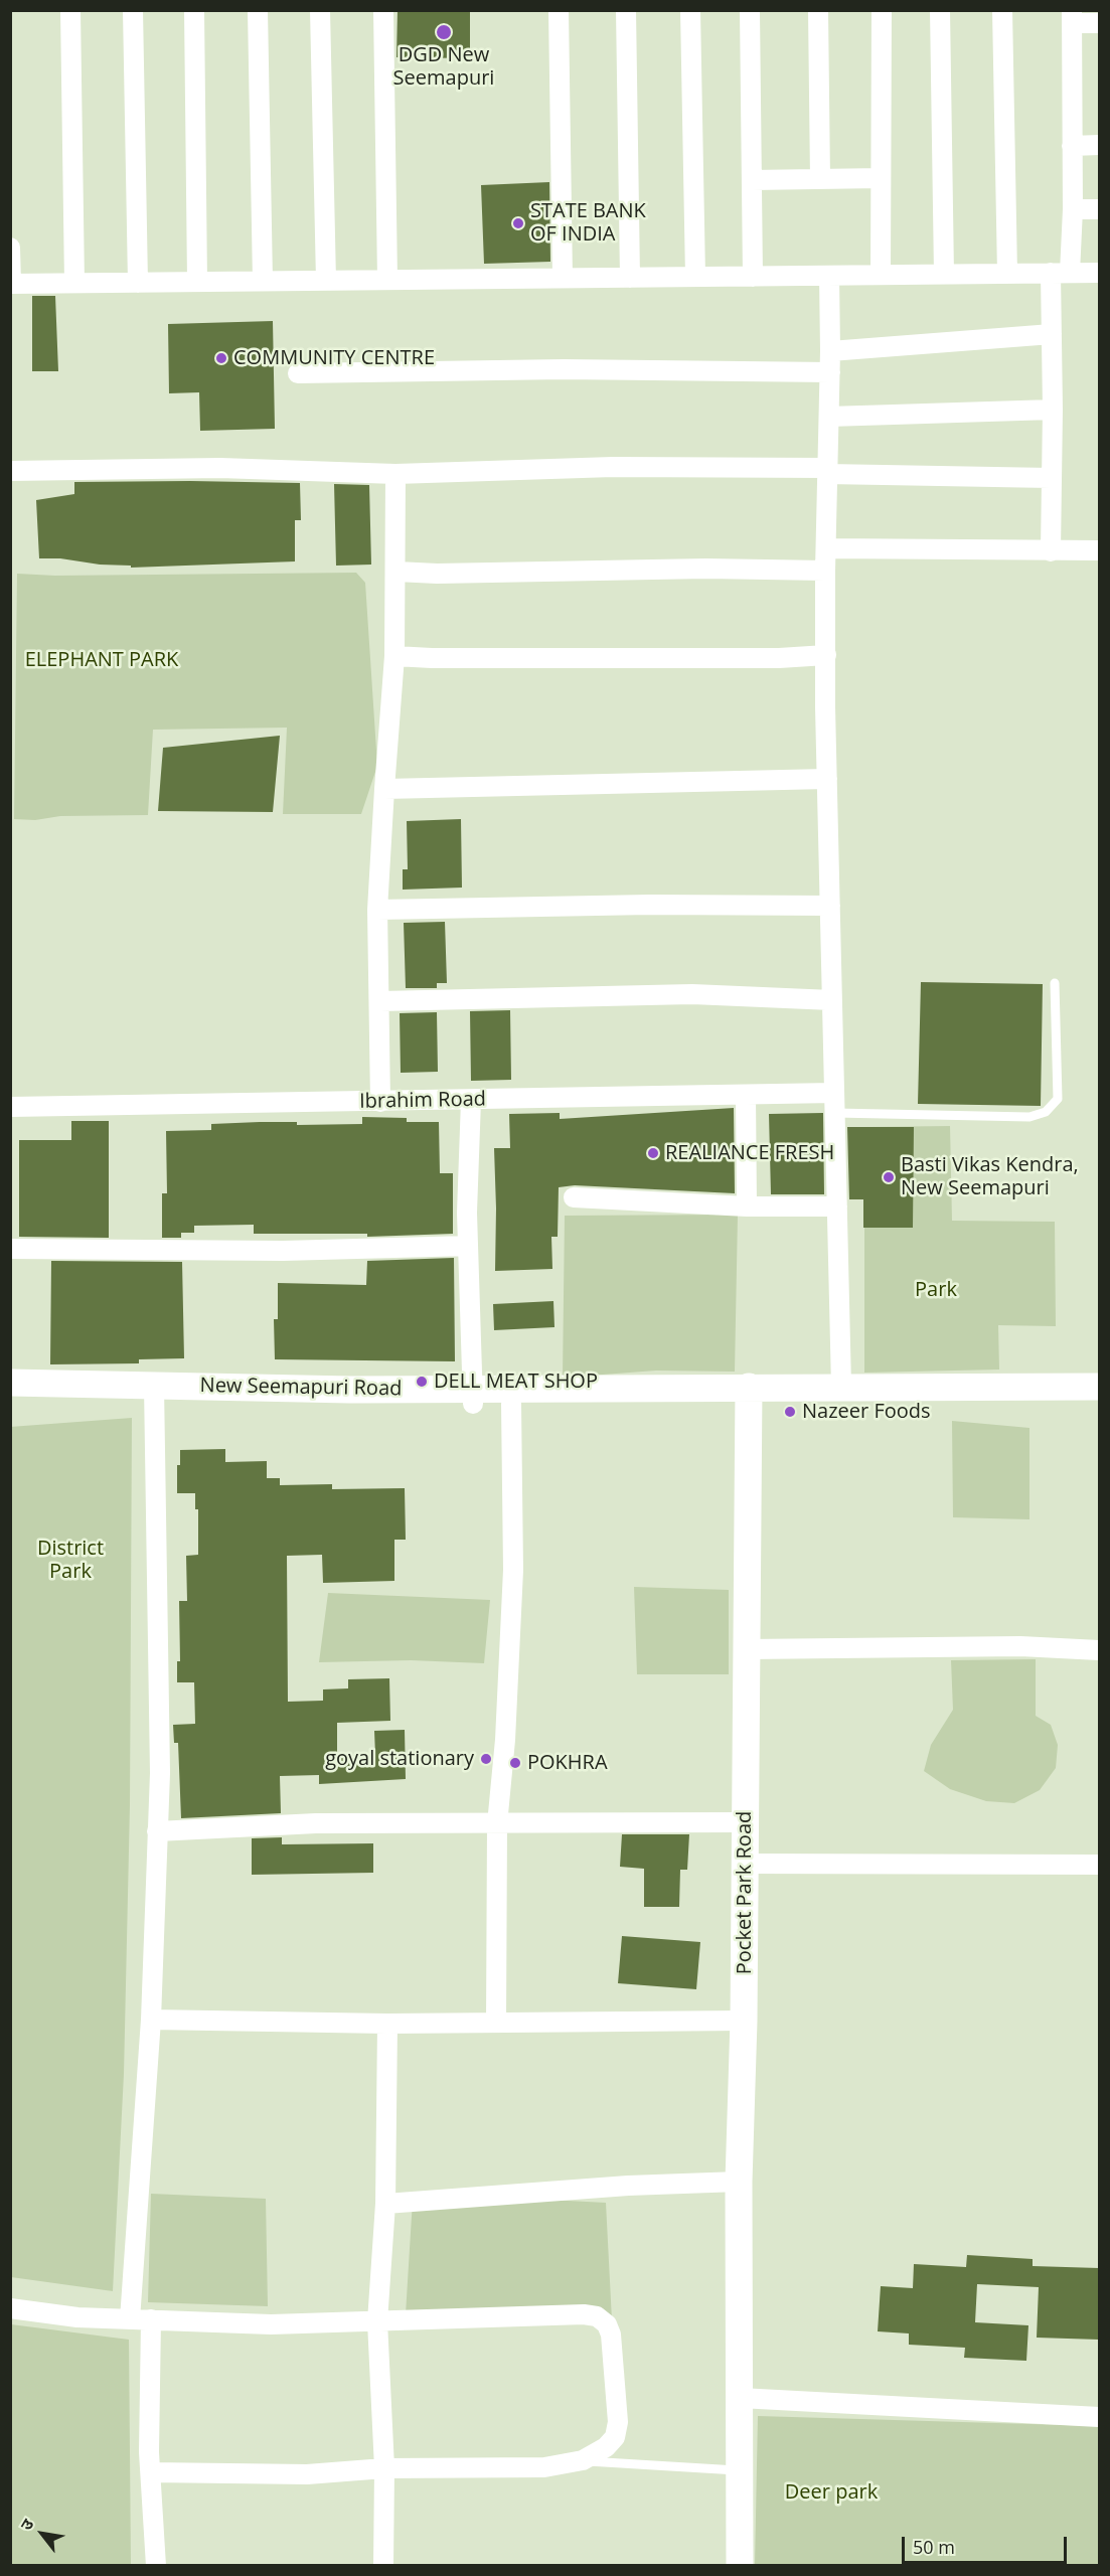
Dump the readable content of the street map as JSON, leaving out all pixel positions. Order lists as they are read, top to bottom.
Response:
{
  "streets": {
    "main road": ["New Seemapuri Road", "Pocket Park Road"],
    "street": ["Ibrahim Road"]
  },
  "crossings": [
    ["New Seemapuri Road", "Pocket Park Road"]
  ],
  "parks": [
    "ELEPHANT PARK",
    "Park",
    "District Park",
    "Deer park"
  ],
  "places": [
    "DGD New Seemapuri",
    "STATE BANK OF INDIA",
    "COMMUNITY CENTRE",
    "REALIANCE FRESH",
    "Basti Vikas Kendra, New Seemapuri",
    "DELL MEAT SHOP",
    "Nazeer Foods",
    "goyal stationary",
    "POKHRA"
  ],
  "scale_bar": "50 m",
  "north": "top left"
}
